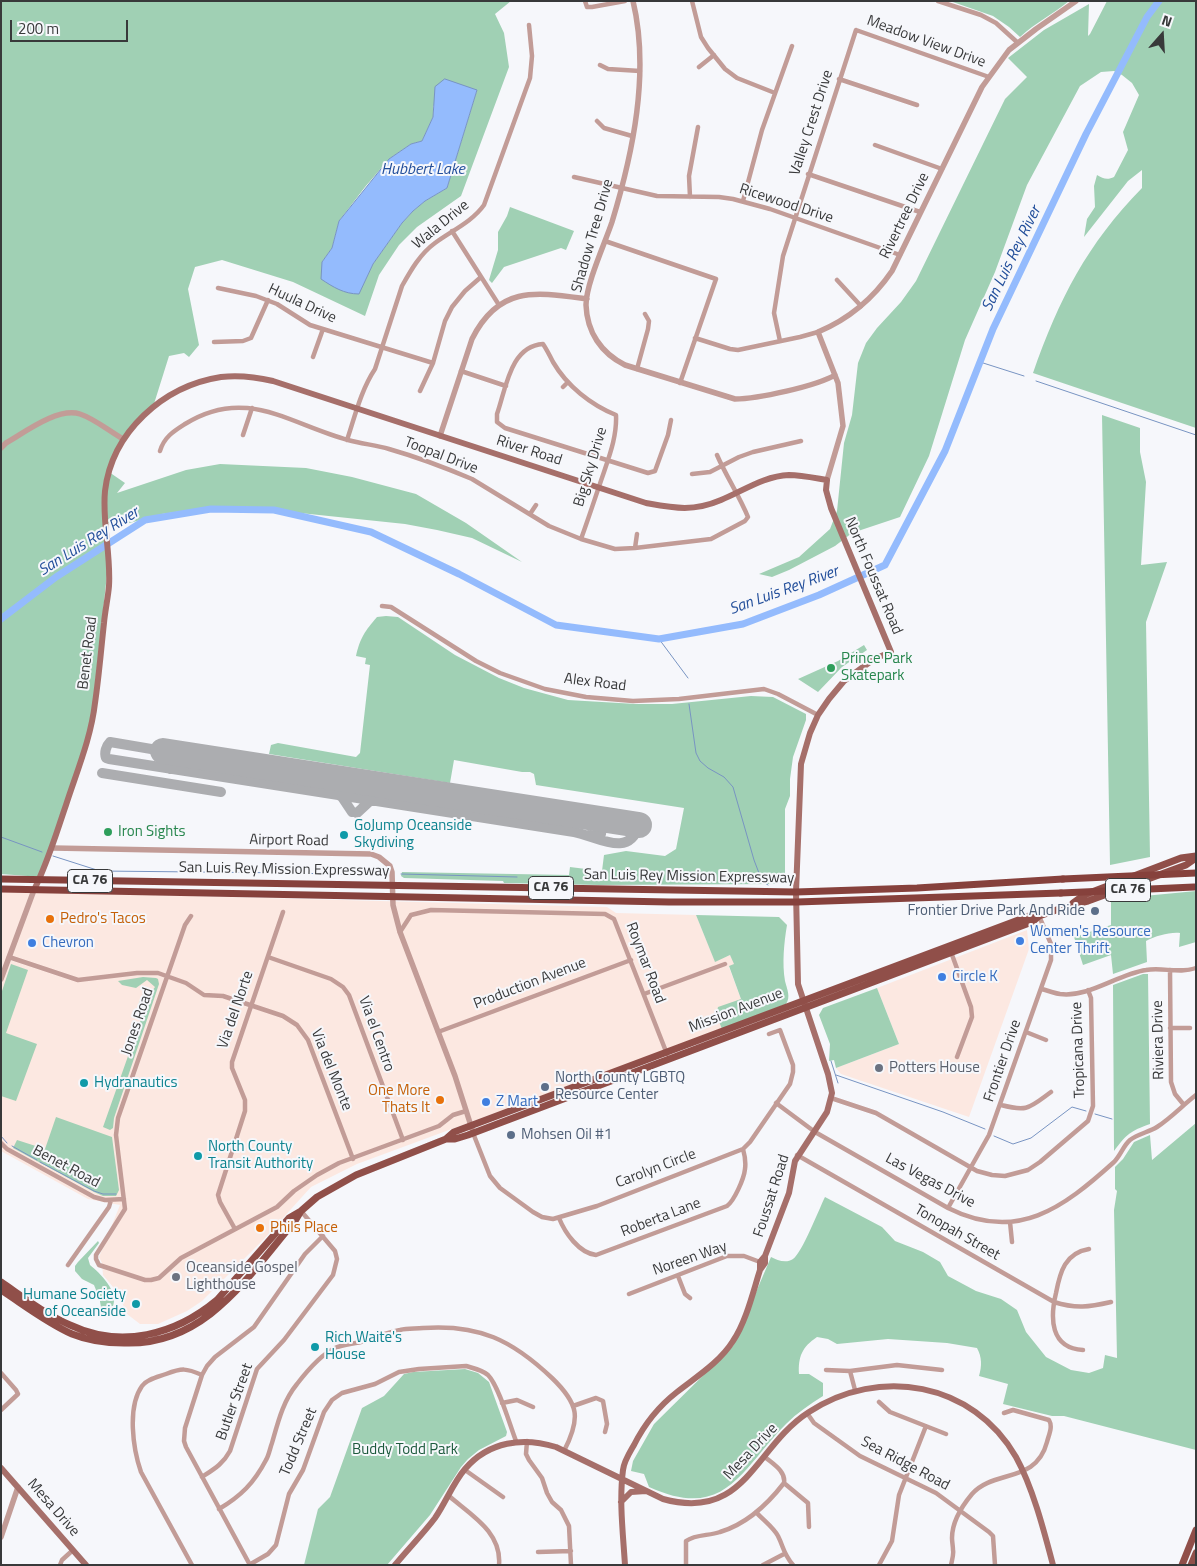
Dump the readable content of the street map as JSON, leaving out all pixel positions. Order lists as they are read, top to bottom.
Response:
{
  "streets": {
    "highway": ["San Luis Rey Mission Expressway", "CA 76"],
    "main road": [
      "River Road",
      "North Foussat Road",
      "Benet Road",
      "Mission Avenue",
      "Foussat Road",
      "Mesa Drive"
    ],
    "street": [
      "Meadow View Drive",
      "Valley Crest Drive",
      "Ricewood Drive",
      "Rivertree Drive",
      "Wala Drive",
      "Shadow Tree Drive",
      "Huula Drive",
      "Toopal Drive",
      "Big Sky Drive",
      "Alex Road",
      "Airport Road",
      "Roymar Road",
      "Production Avenue",
      "Via del Norte",
      "Jones Road",
      "Via el Centro",
      "Riviera Drive",
      "Tropicana Drive",
      "Frontier Drive",
      "Via del Monte",
      "Carolyn Circle",
      "Las Vegas Drive",
      "Roberta Lane",
      "Tonopah Street",
      "Noreen Way",
      "Butler Street",
      "Todd Street",
      "Sea Ridge Road"
    ]
  },
  "crossings": [
    ["Meadow View Drive", "Valley Crest Drive"],
    ["Meadow View Drive", "Rivertree Drive"],
    ["Valley Crest Drive", "Ricewood Drive"],
    ["Valley Crest Drive", "Rivertree Drive"],
    ["Ricewood Drive", "Rivertree Drive"],
    ["Ricewood Drive", "Shadow Tree Drive"],
    ["Rivertree Drive", "North Foussat Road"],
    ["Wala Drive", "Huula Drive"],
    ["Wala Drive", "River Road"],
    ["Wala Drive", "Toopal Drive"],
    ["Shadow Tree Drive", "North Foussat Road"],
    ["River Road", "Toopal Drive"],
    ["River Road", "Big Sky Drive"],
    ["River Road", "North Foussat Road"],
    ["River Road", "Benet Road"],
    ["Toopal Drive", "Big Sky Drive"],
    ["North Foussat Road", "Alex Road"],
    ["North Foussat Road", "San Luis Rey Mission Expressway"],
    ["North Foussat Road", "Mission Avenue"],
    ["Benet Road", "Airport Road"],
    ["Benet Road", "San Luis Rey Mission Expressway"],
    ["Benet Road", "Jones Road"],
    ["Benet Road", "Via del Monte"],
    ["Airport Road", "San Luis Rey Mission Expressway"],
    ["Airport Road", "Roymar Road"],
    ["Airport Road", "Production Avenue"],
    ["Airport Road", "Mission Avenue"],
    ["Airport Road", "Carolyn Circle"],
    ["Roymar Road", "Production Avenue"],
    ["Roymar Road", "Mission Avenue"],
    ["Via del Norte", "Via el Centro"],
    ["Via del Norte", "Via del Monte"],
    ["Mission Avenue", "Frontier Drive"],
    ["Mission Avenue", "Carolyn Circle"],
    ["Mission Avenue", "Butler Street"],
    ["Jones Road", "Via del Monte"],
    ["Riviera Drive", "Las Vegas Drive"],
    ["Tropicana Drive", "Frontier Drive"],
    ["Tropicana Drive", "Foussat Road"],
    ["Frontier Drive", "Las Vegas Drive"],
    ["Carolyn Circle", "Roberta Lane"],
    ["Las Vegas Drive", "Foussat Road"],
    ["Foussat Road", "Tonopah Street"],
    ["Foussat Road", "Noreen Way"],
    ["Foussat Road", "Mesa Drive"],
    ["Todd Street", "Mesa Drive"],
    ["Mesa Drive", "Sea Ridge Road"]
  ],
  "water": ["Hubbert Lake", "San Luis Rey River"],
  "parks": ["Buddy Todd Park"],
  "places": [
    "Prince Park Skatepark",
    "Iron Sights",
    "GoJump Oceanside Skydiving",
    "Frontier Drive Park And Ride",
    "Pedro's Tacos",
    "Women's Resource Center Thrift",
    "Chevron",
    "Circle K",
    "Potters House",
    "Hydranautics",
    "North County LGBTQ Resource Center",
    "One More Thats It",
    "Z Mart",
    "Mohsen Oil #1",
    "North County Transit Authority",
    "Phils Place",
    "Oceanside Gospel Lighthouse",
    "Humane Society of Oceanside",
    "Rich Waite's House"
  ],
  "scale_bar": "200 m",
  "north": "top"
}
